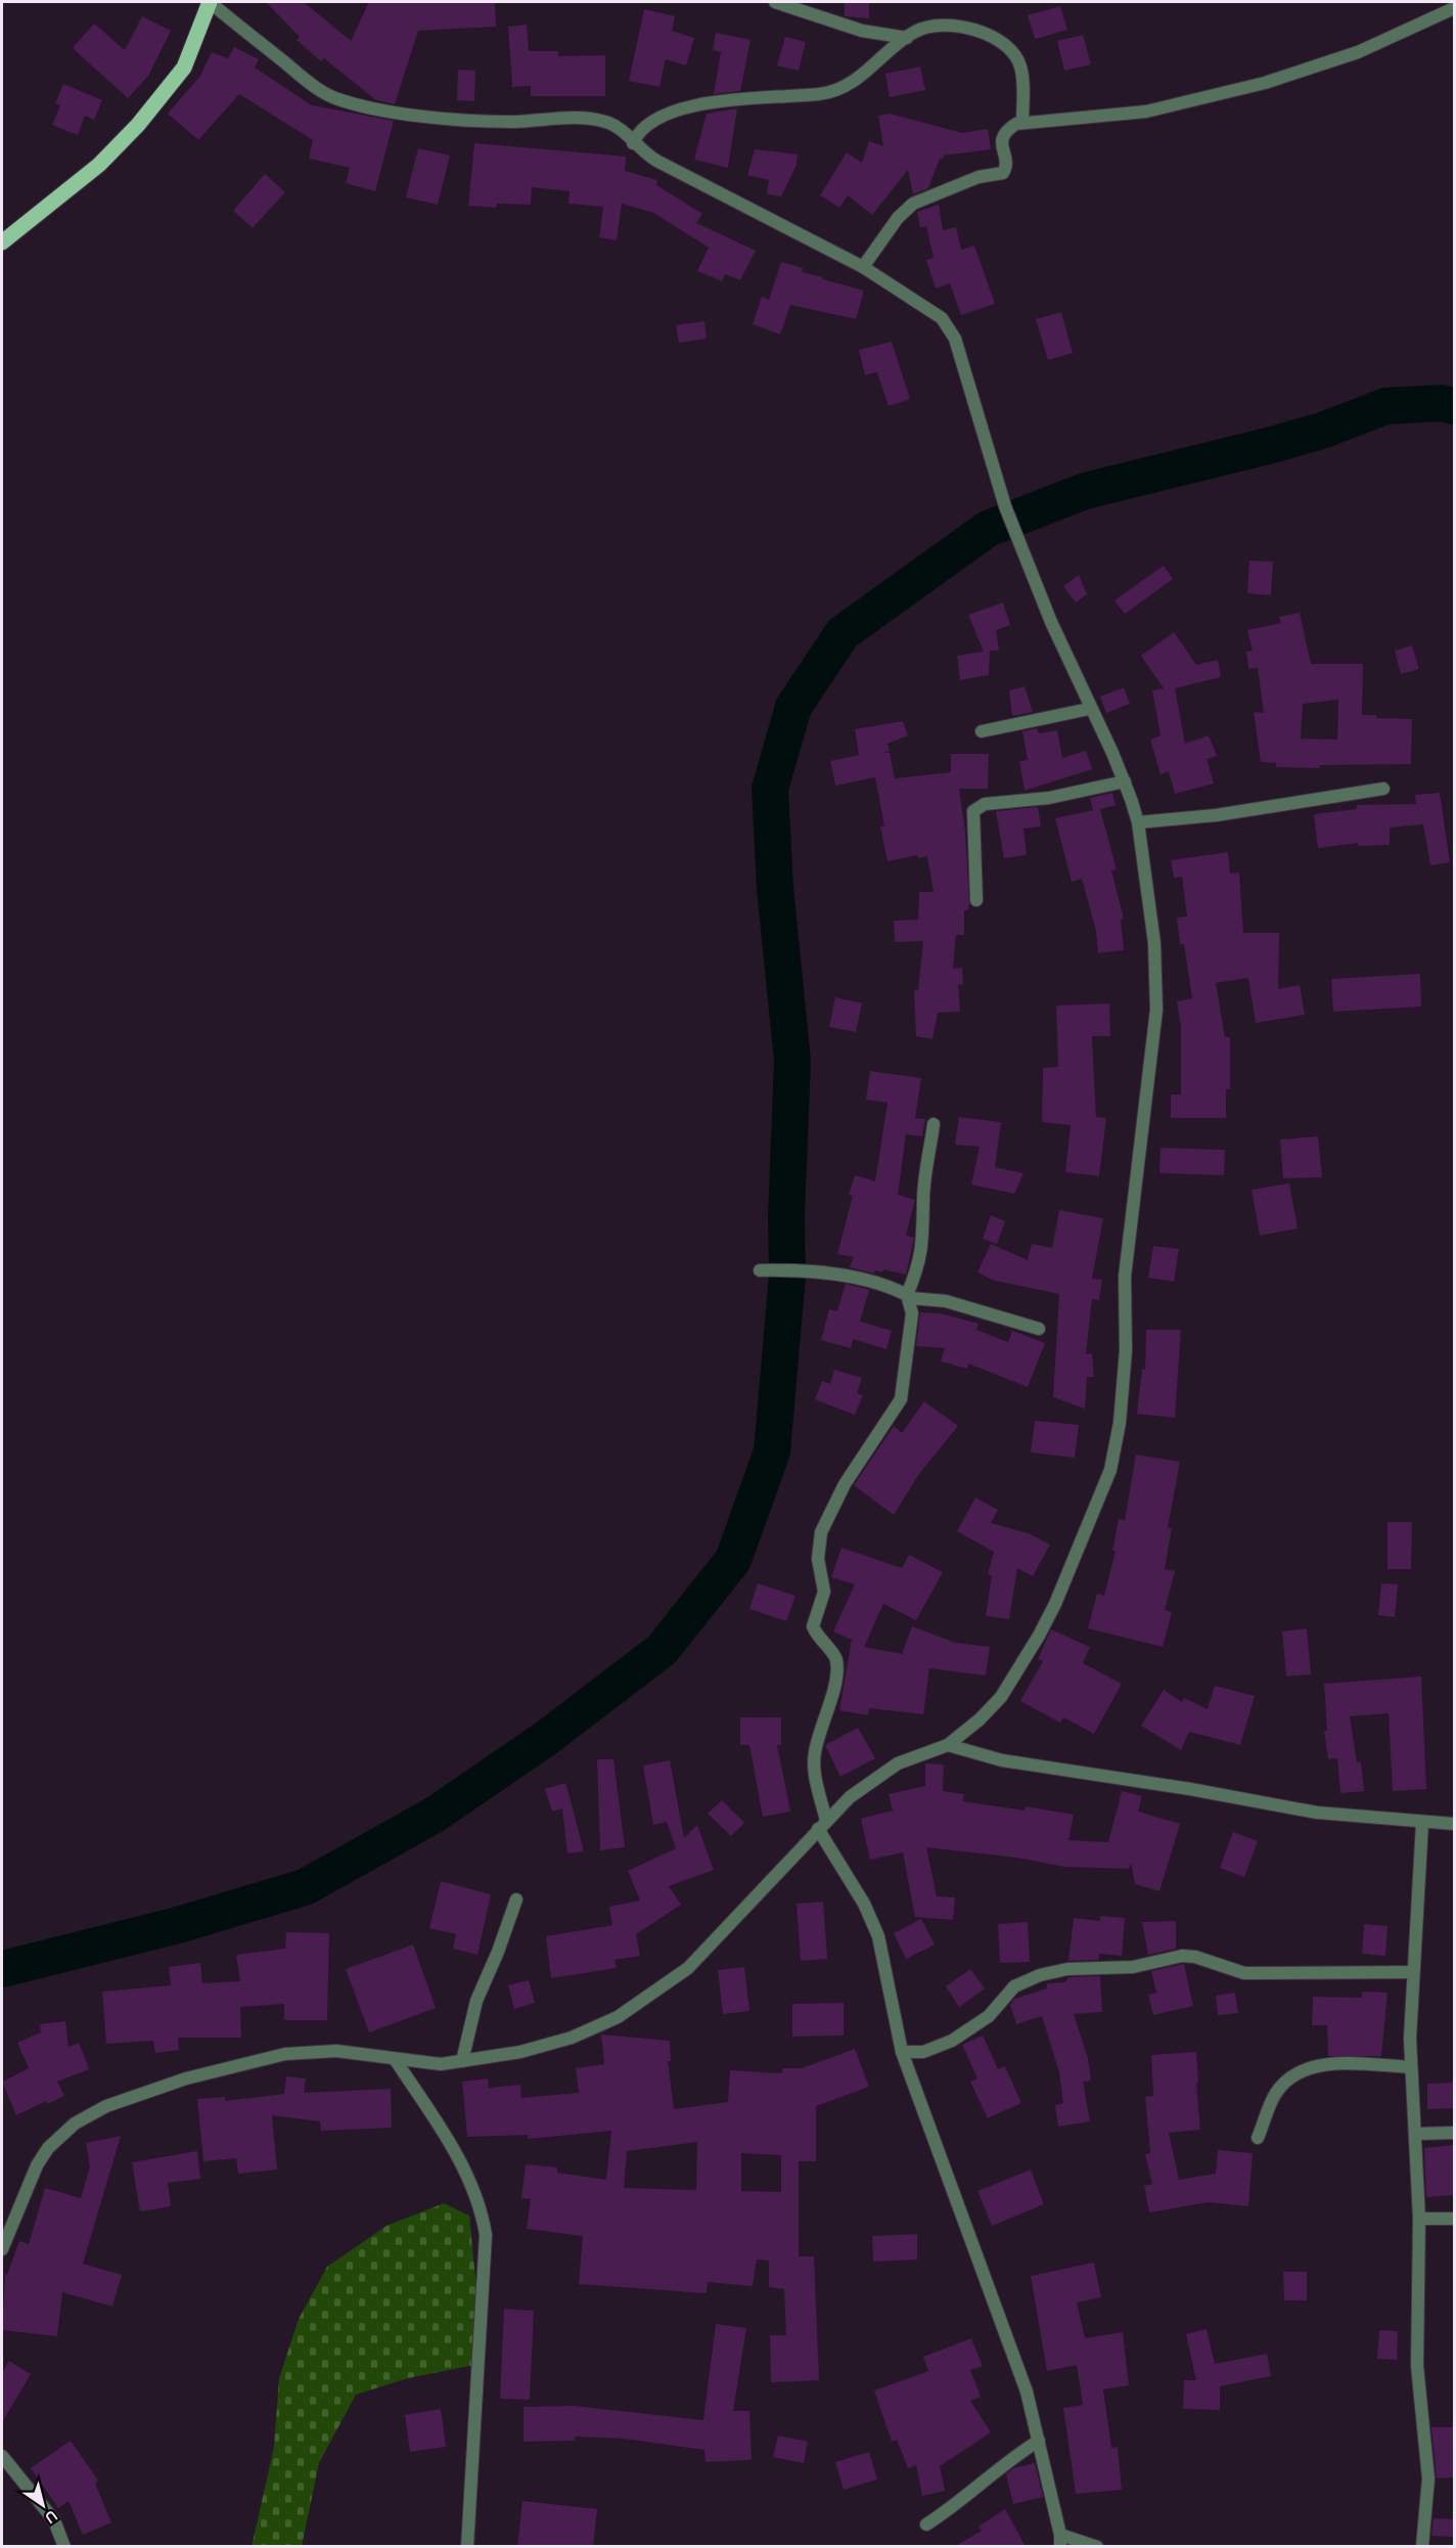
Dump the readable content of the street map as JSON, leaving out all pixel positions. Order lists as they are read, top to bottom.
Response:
{
  "north": "bottom right"
}
